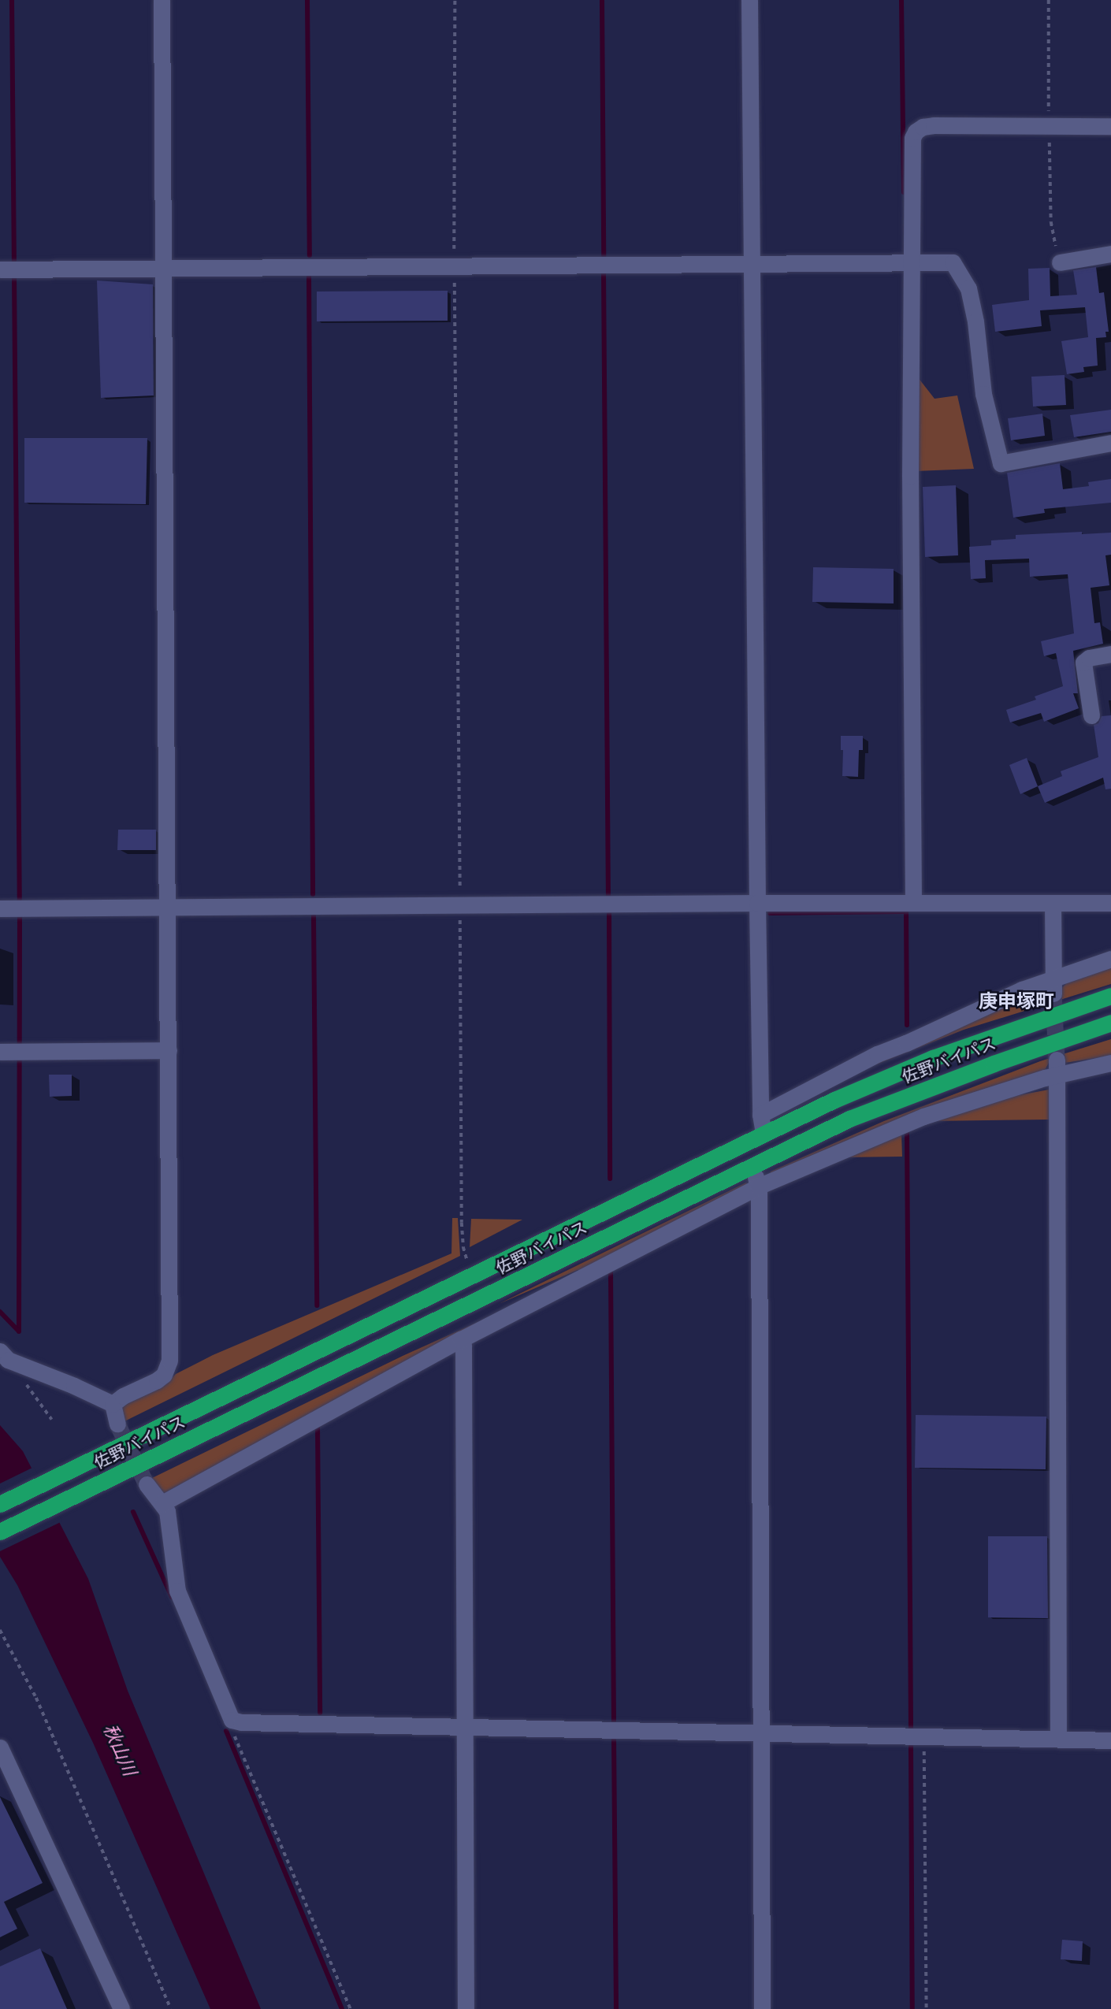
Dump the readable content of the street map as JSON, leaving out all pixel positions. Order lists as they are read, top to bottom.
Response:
{
  "streets": {
    "highway": ["佐野バイパス"]
  },
  "districts": ["庚申塚町"],
  "water": ["秋山川"]
}
